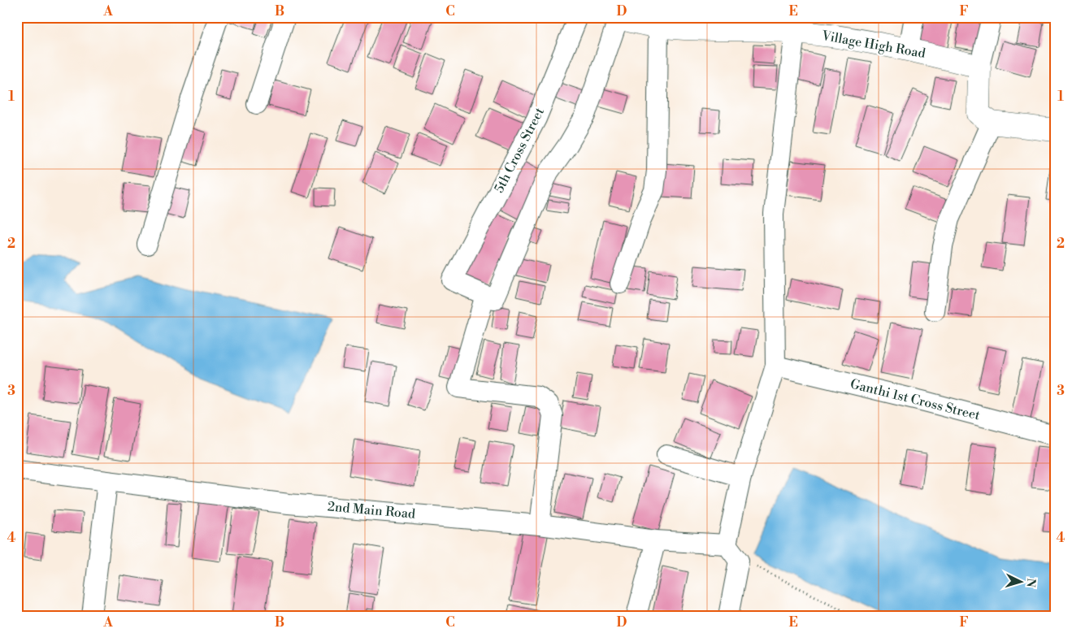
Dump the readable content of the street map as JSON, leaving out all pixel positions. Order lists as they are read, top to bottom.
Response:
{
  "streets": {
    "street": [
      "Village High Road",
      "5th Cross Street",
      "Ganthi 1st Cross Street",
      "2nd Main Road"
    ]
  },
  "crossings": [
    ["5th Cross Street", "2nd Main Road"]
  ],
  "north": "right",
  "grid": {
    "columns": [
      "A",
      "B",
      "C",
      "D",
      "E",
      "F"
    ],
    "rows": [
      "1",
      "2",
      "3",
      "4"
    ]
  }
}
